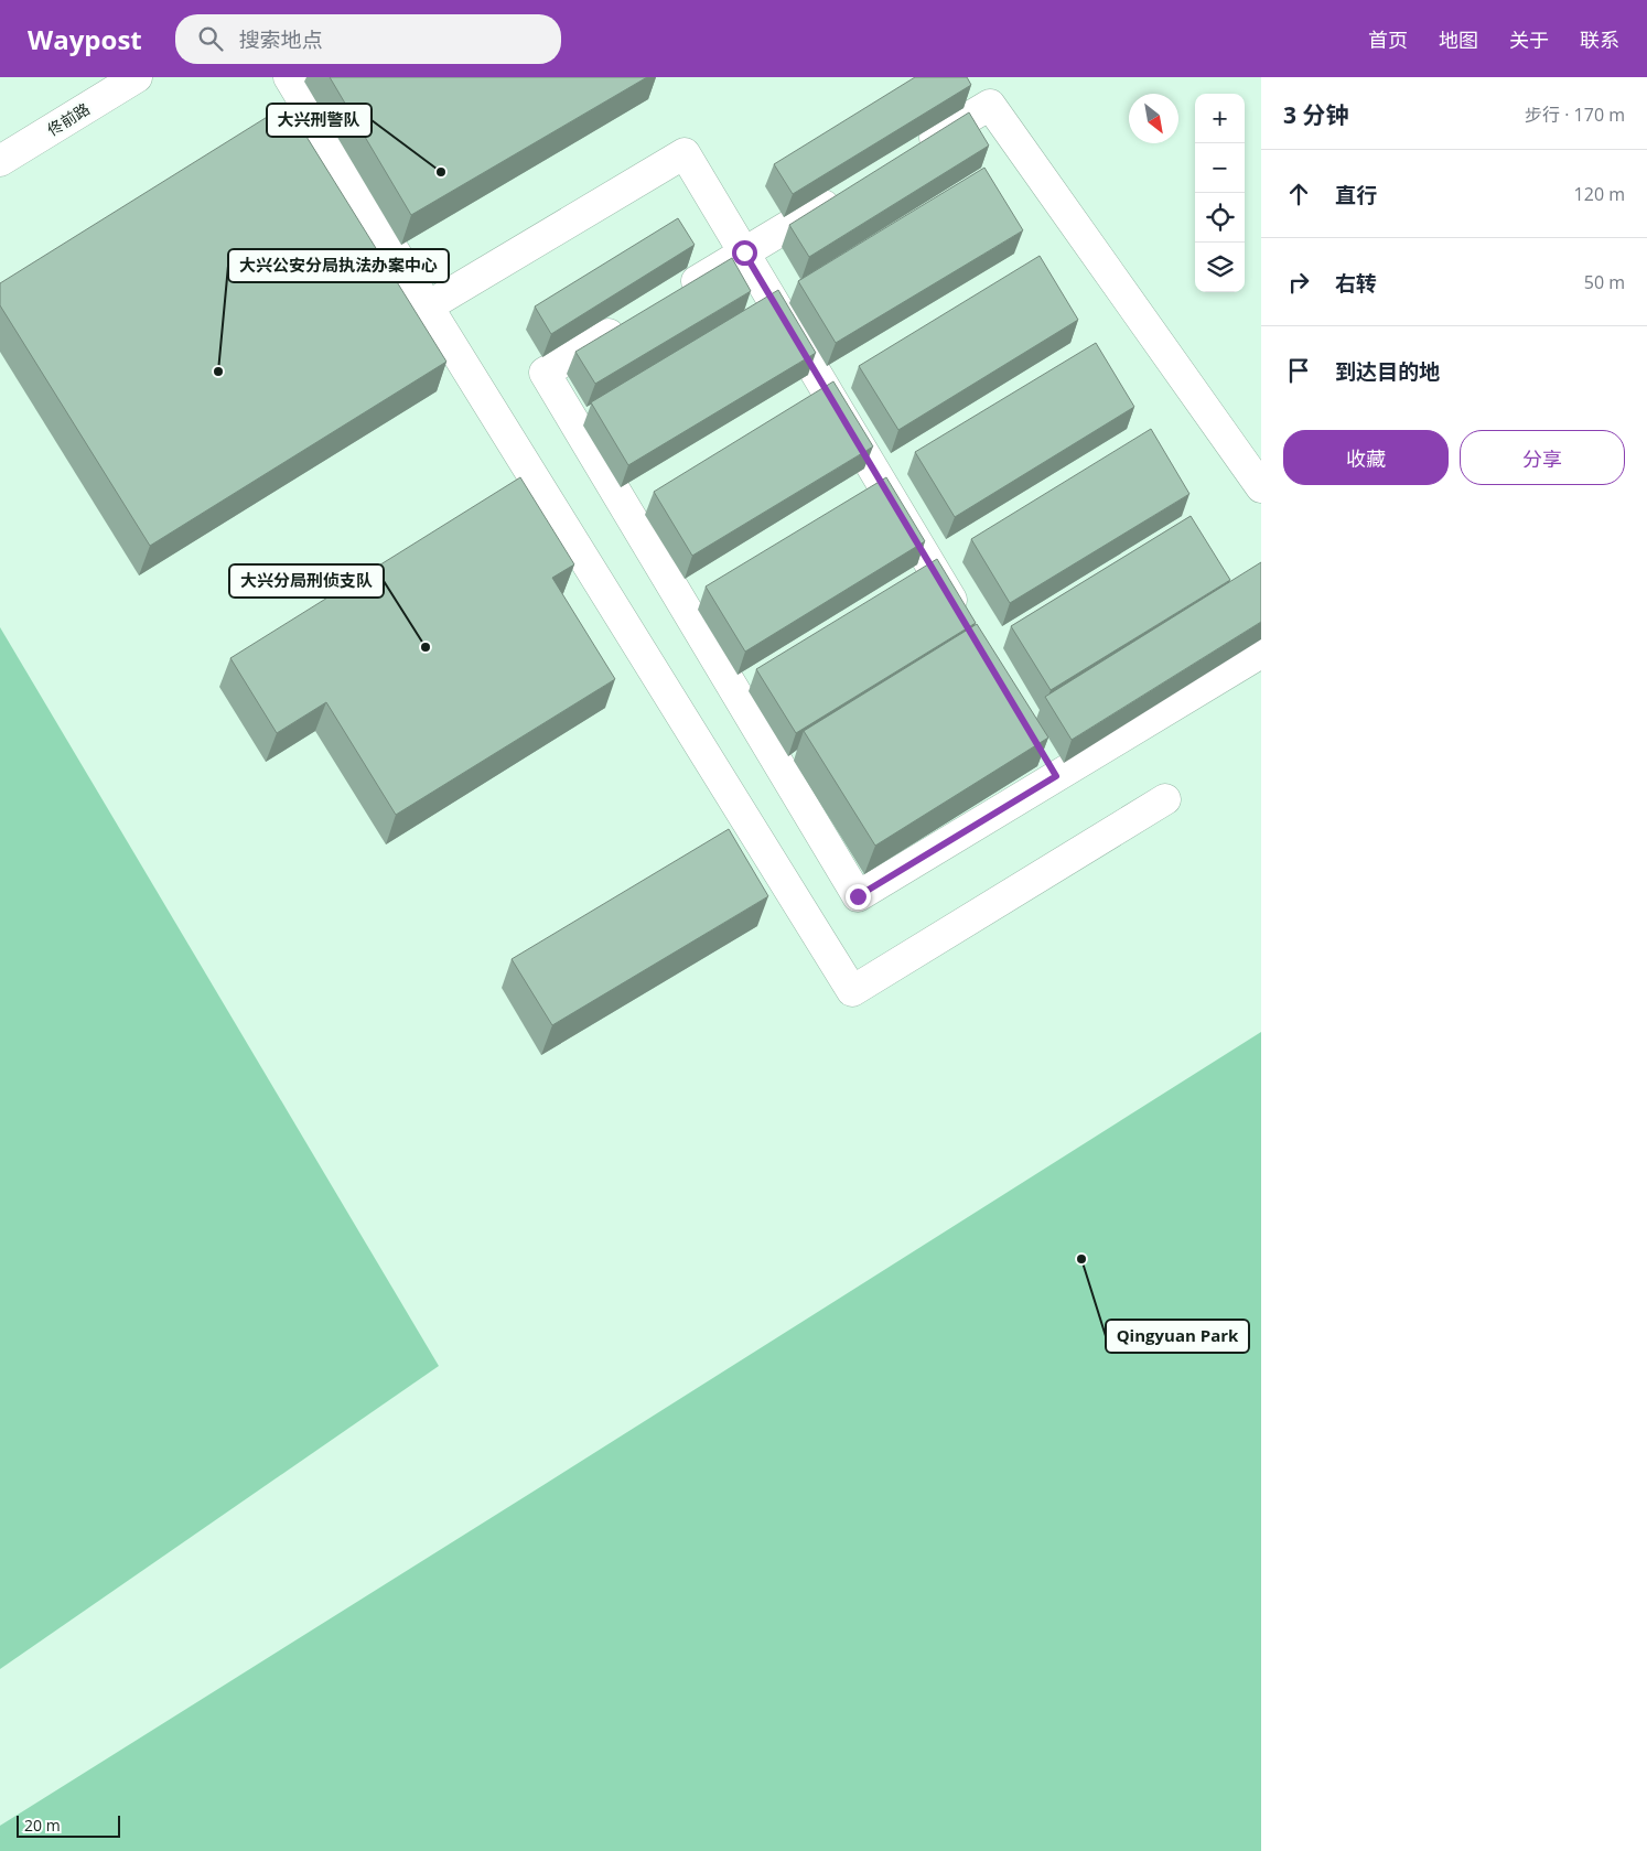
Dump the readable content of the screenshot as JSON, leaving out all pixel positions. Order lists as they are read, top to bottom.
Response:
{
  "streets": {
    "street": ["佟前路"]
  },
  "places": [
    "大兴刑警队",
    "大兴公安分局执法办案中心",
    "大兴分局刑侦支队",
    "Qingyuan Park"
  ],
  "scale_bar": "20 m",
  "north": "bottom right",
  "page": {
    "header": "Waypost",
    "search": "搜索地点",
    "nav": [
      "首页",
      "地图",
      "关于",
      "联系"
    ],
    "heading": ["3 分钟", "步行 · 170 m"],
    "map_buttons": ["+", "−"],
    "list": [
      ["直行", "120 m"],
      ["右转", "50 m"],
      "到达目的地"
    ],
    "buttons": ["收藏", "分享"],
    "scale": "20 m"
  }
}
